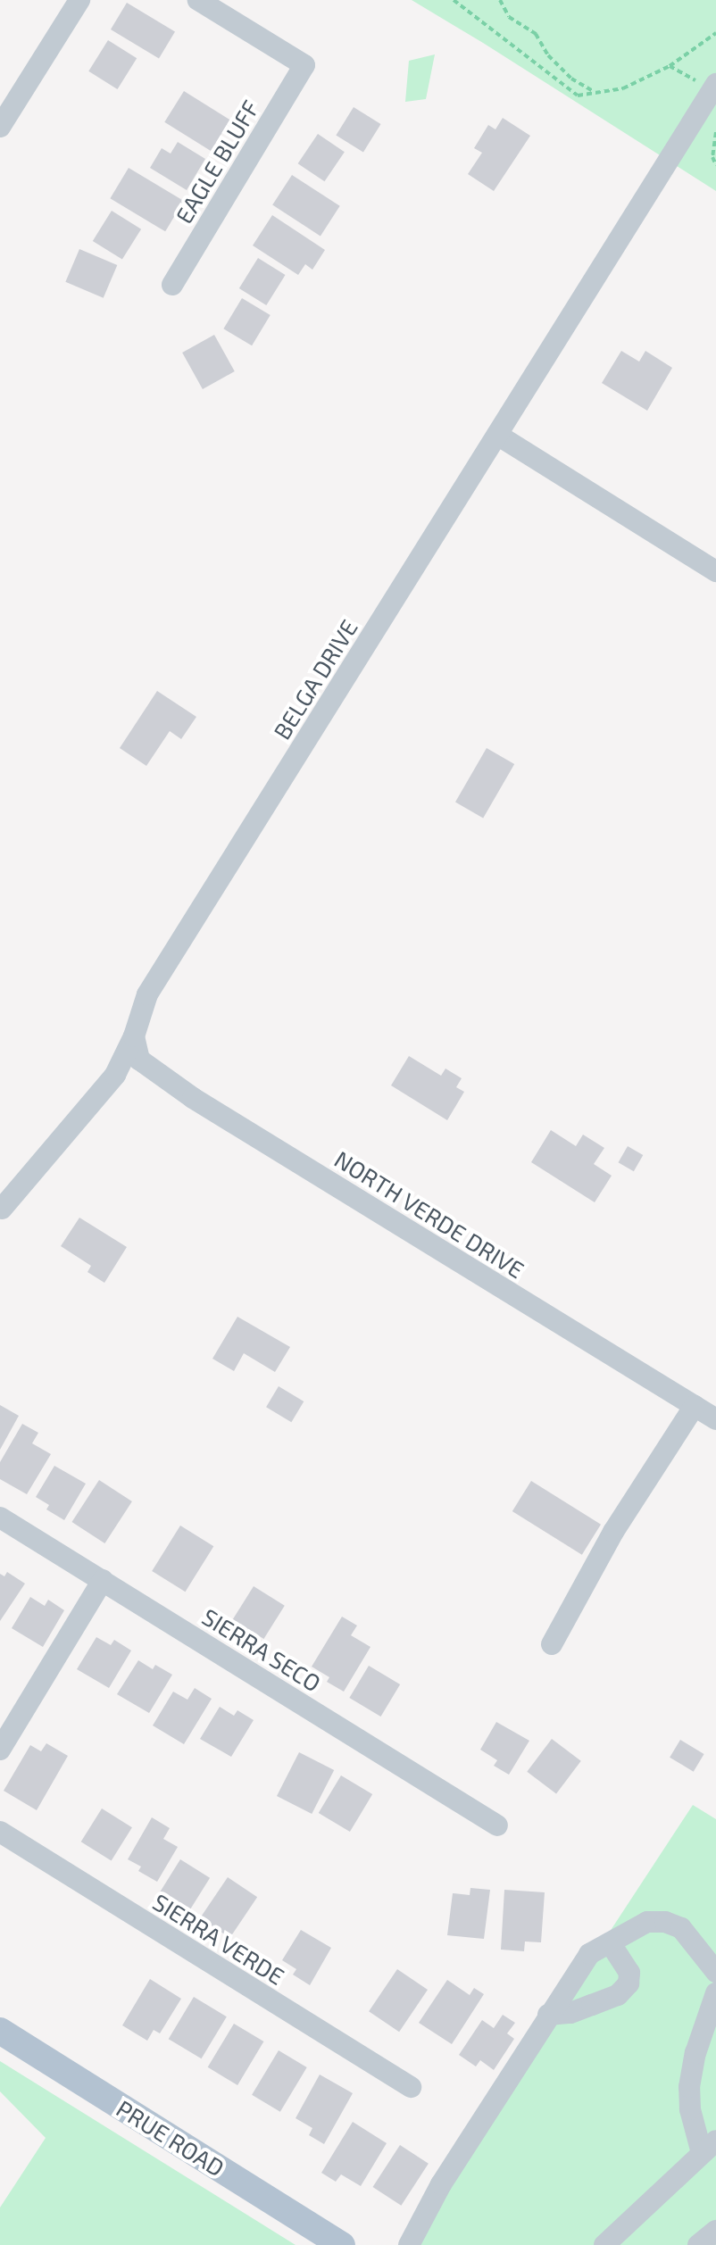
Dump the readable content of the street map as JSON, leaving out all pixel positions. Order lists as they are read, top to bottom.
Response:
{
  "streets": {
    "main road": ["PRUE ROAD"],
    "street": [
      "EAGLE BLUFF",
      "BELGA DRIVE",
      "NORTH VERDE DRIVE",
      "SIERRA SECO",
      "SIERRA VERDE"
    ]
  },
  "crossings": [
    ["BELGA DRIVE", "NORTH VERDE DRIVE"]
  ]
}
